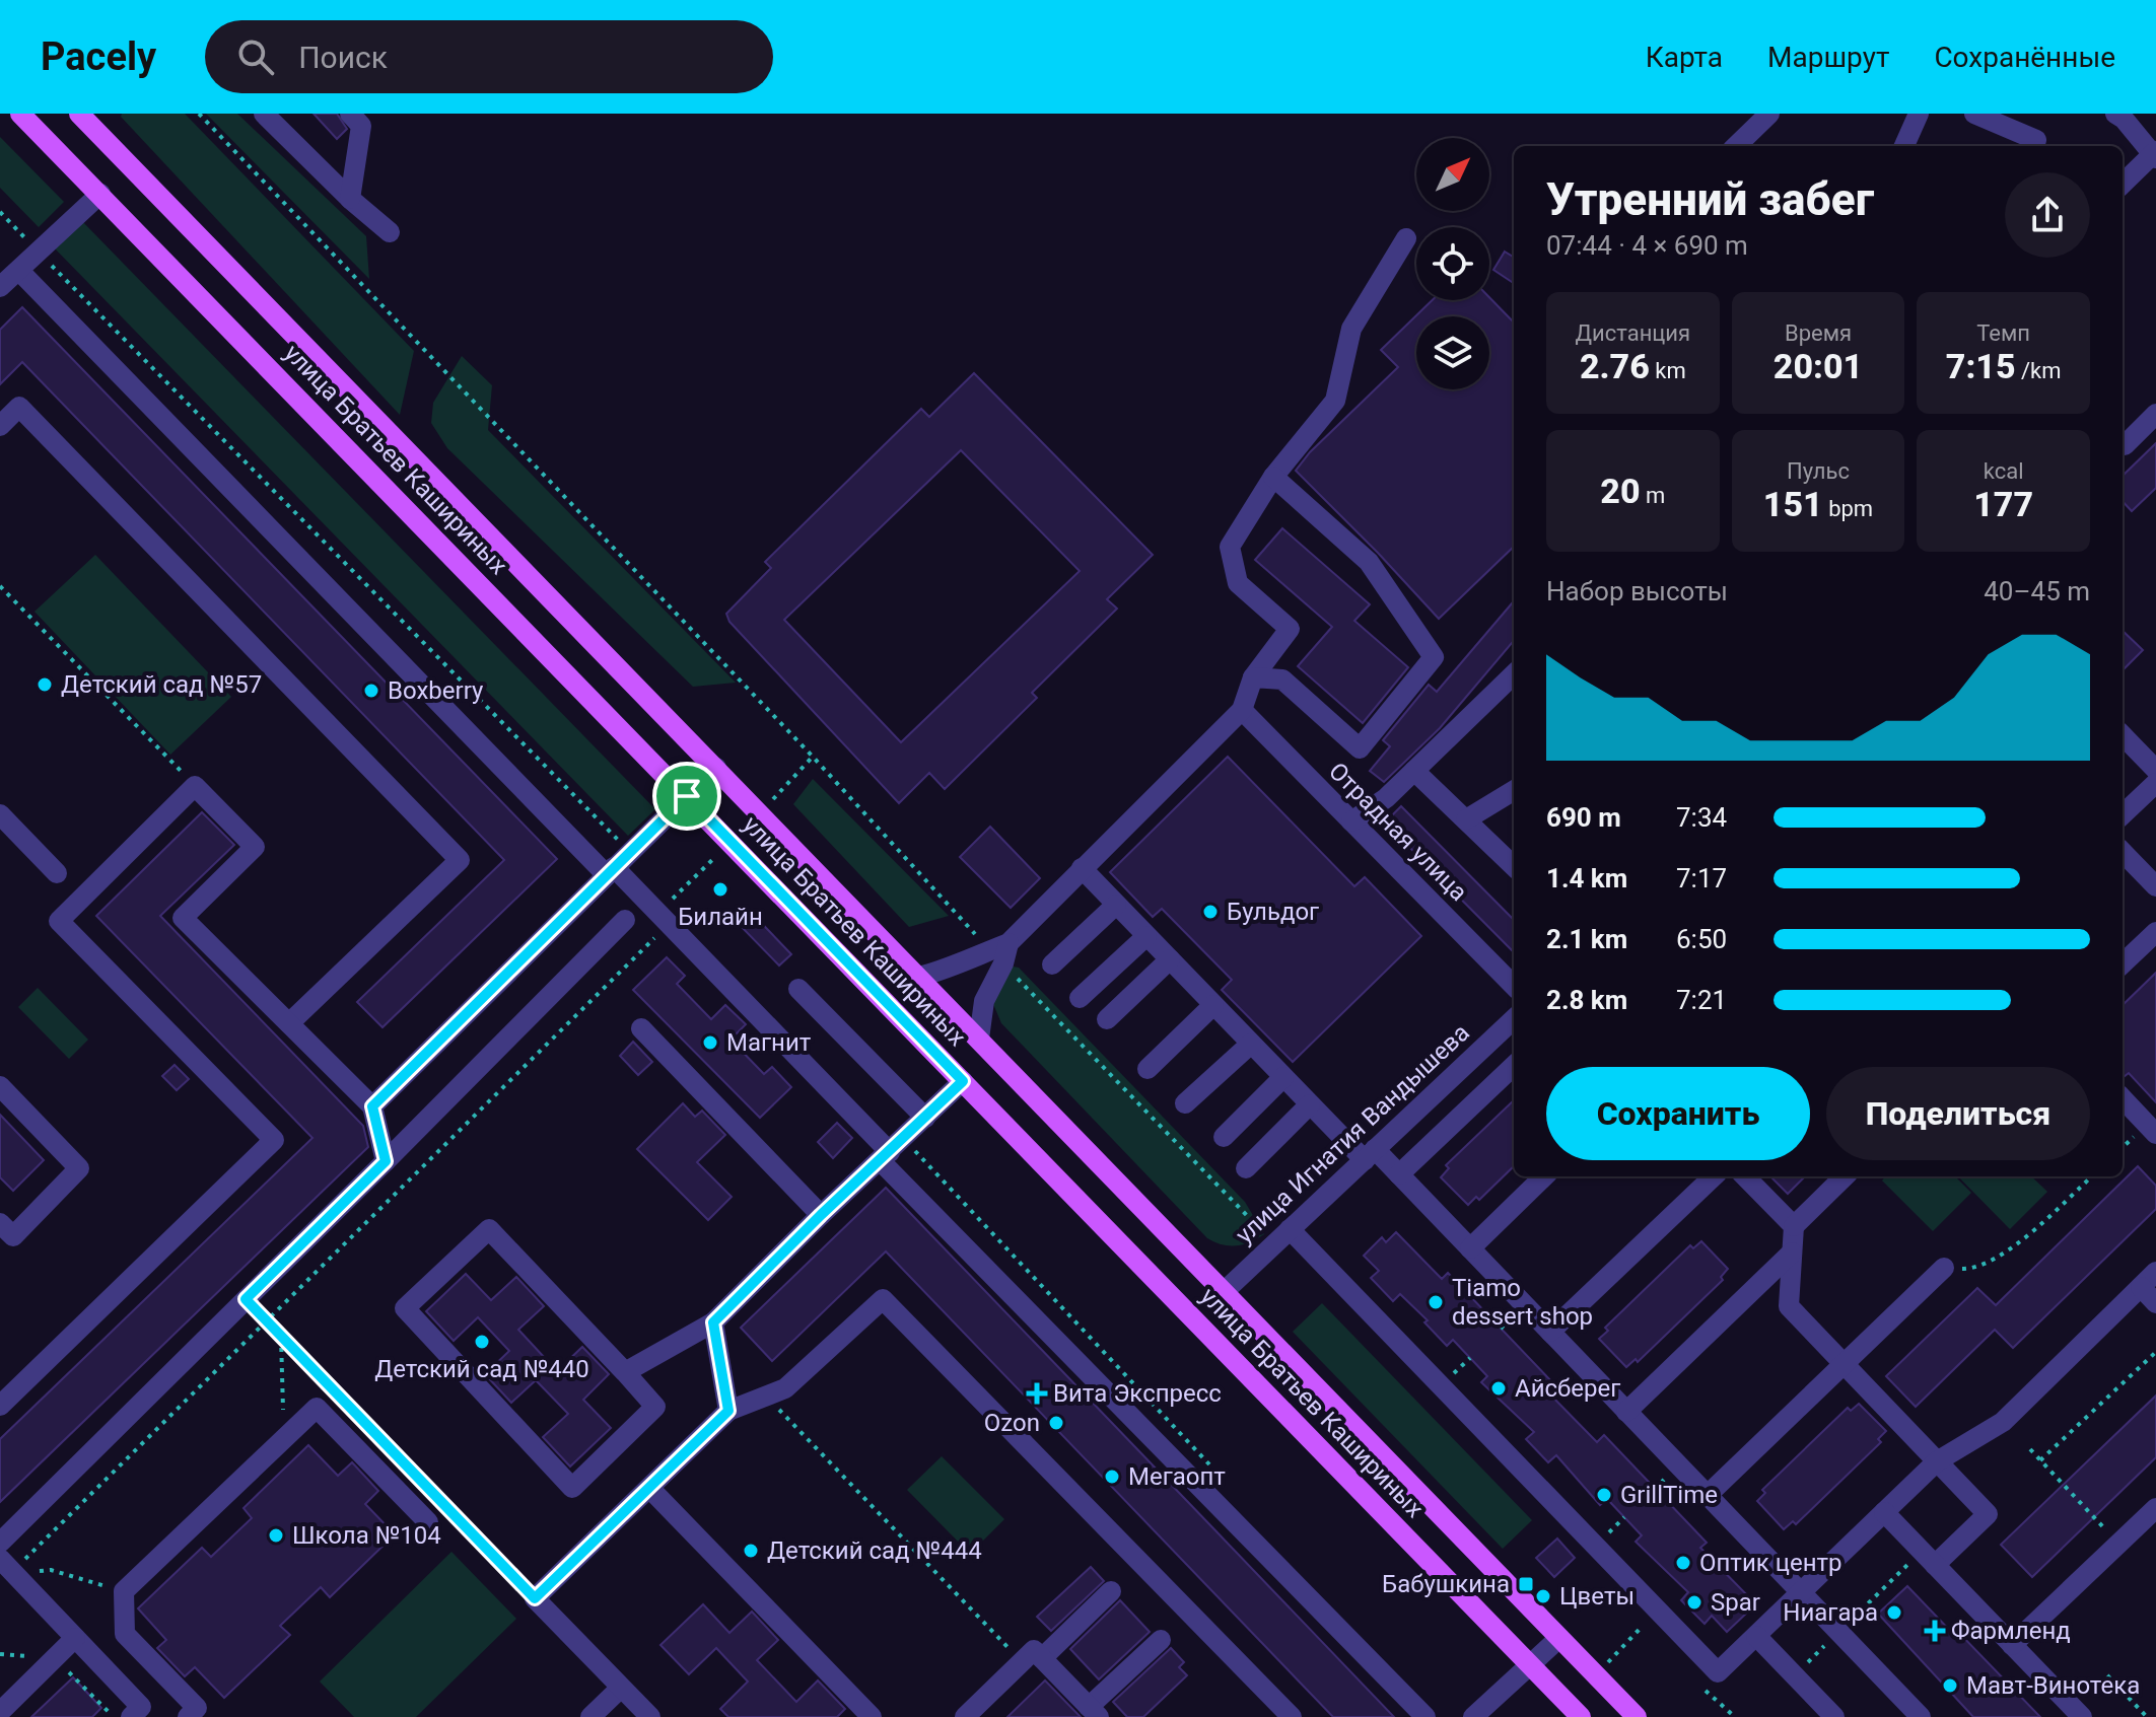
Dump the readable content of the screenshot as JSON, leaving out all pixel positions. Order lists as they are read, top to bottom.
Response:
{
  "streets": {
    "main road": ["улица Братьев Кашириных"],
    "street": ["Отрадная улица", "улица Игнатия Вандышева"]
  },
  "crossings": [
    ["улица Братьев Кашириных", "улица Игнатия Вандышева"]
  ],
  "places": {
    "other": [
      "Детский сад №57",
      "Boxberry",
      "Билайн",
      "Бульдог",
      "Магнит",
      "Tiamo dessert shop",
      "Детский сад №440",
      "Айсберег",
      "Ozon",
      "Мегаопт",
      "GrillTime",
      "Школа №104",
      "Детский сад №444",
      "Оптик центр",
      "Цветы",
      "Spar",
      "Ниагара",
      "Мавт-Винотека"
    ],
    "health": ["Вита Экспресс", "Фармленд"],
    "transit": ["Бабушкина"]
  },
  "north": "top right",
  "page": {
    "header": "Pacely",
    "search": "Поиск",
    "nav": ["Карта", "Маршрут", "Сохранённые"],
    "heading": ["Утренний забег", "07:44 · 4 × 690 m"],
    "stats": [
      ["Дистанция", "2.76 km"],
      ["Время", "20:01"],
      ["Темп", "7:15 /km"],
      ["20 m"],
      ["Пульс", "151 bpm"],
      ["kcal", "177"]
    ],
    "chart": ["Набор высоты", "40–45 m"],
    "list": [
      {
        "name": "690 m",
        "note": "7:34"
      },
      {
        "name": "1.4 km",
        "note": "7:17"
      },
      {
        "name": "2.1 km",
        "note": "6:50"
      },
      {
        "name": "2.8 km",
        "note": "7:21"
      }
    ],
    "buttons": ["Сохранить", "Поделиться"]
  }
}
